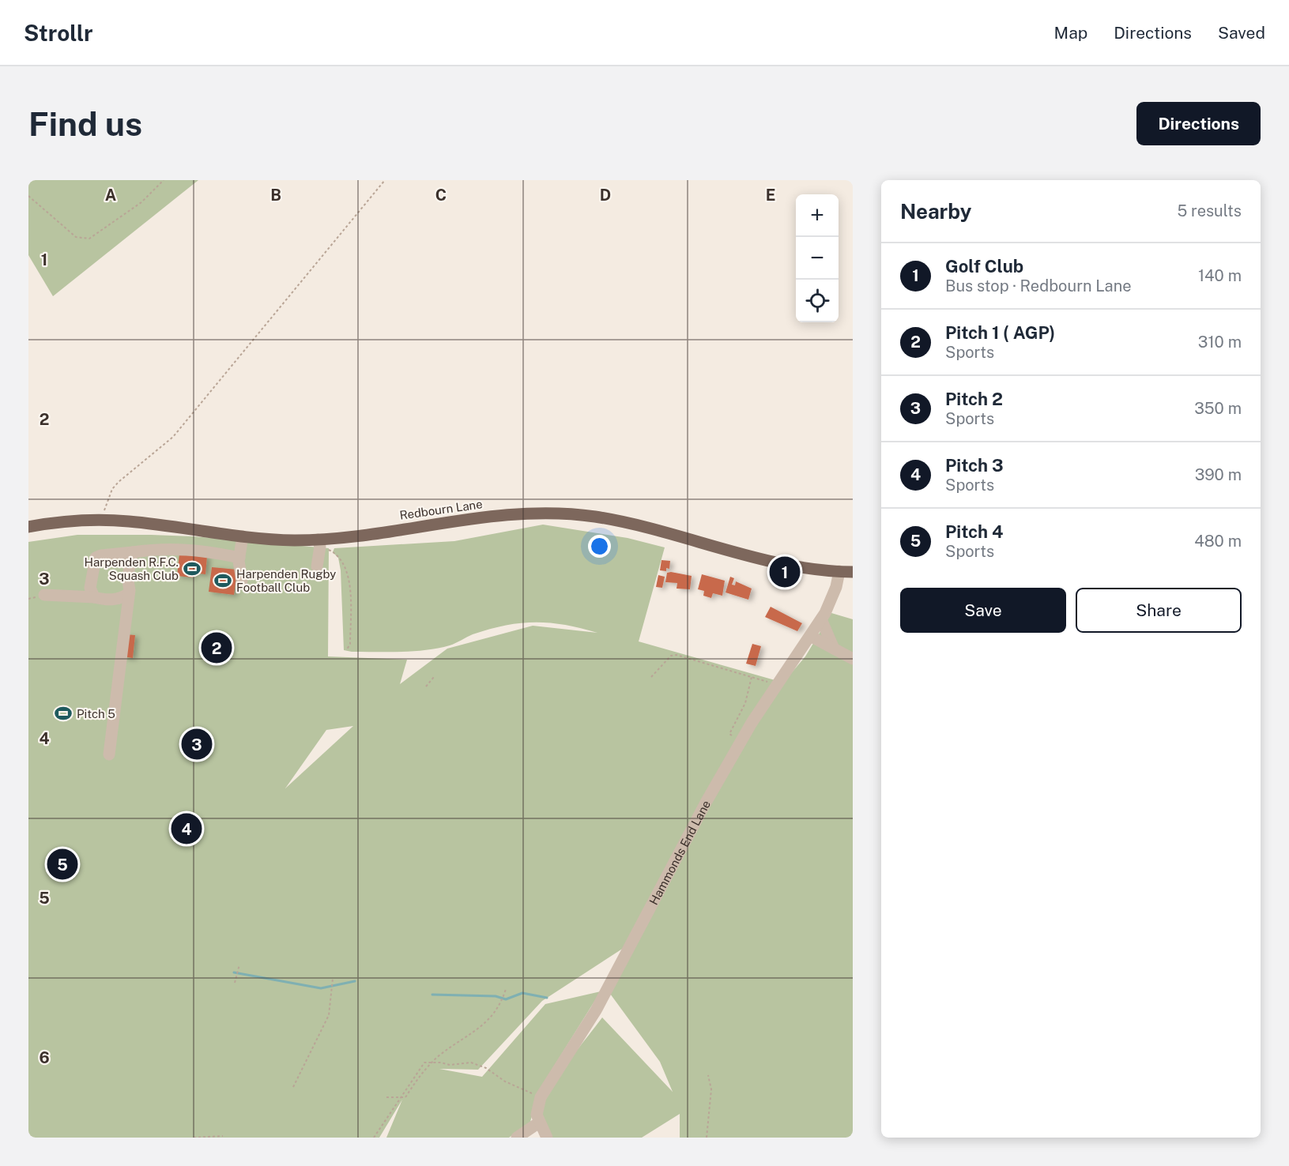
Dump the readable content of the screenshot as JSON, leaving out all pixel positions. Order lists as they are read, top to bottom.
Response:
{
  "streets": {
    "main road": ["Redbourn Lane"],
    "street": ["Hammonds End Lane"]
  },
  "crossings": [
    ["Redbourn Lane", "Hammonds End Lane"]
  ],
  "places": {
    "sports": ["Harpenden R.F.C. Squash Club", "Harpenden Rugby Football Club", "Pitch 5"]
  },
  "page": {
    "header": "Strollr",
    "nav": ["Map", "Directions", "Saved"],
    "buttons": [
      "Directions",
      ["Save", "Share"]
    ],
    "title": "Find us",
    "heading": ["Nearby", "5 results"],
    "map_buttons": ["+", "−"],
    "list": [
      {
        "mark": "1",
        "name": "Golf Club",
        "note": "Bus stop · Redbourn Lane",
        "value": "140 m"
      },
      {
        "mark": "2",
        "name": "Pitch 1 ( AGP)",
        "note": "Sports",
        "value": "310 m"
      },
      {
        "mark": "3",
        "name": "Pitch 2",
        "note": "Sports",
        "value": "350 m"
      },
      {
        "mark": "4",
        "name": "Pitch 3",
        "note": "Sports",
        "value": "390 m"
      },
      {
        "mark": "5",
        "name": "Pitch 4",
        "note": "Sports",
        "value": "480 m"
      }
    ],
    "pins": [
      "1",
      "2",
      "3",
      "4",
      "5"
    ]
  },
  "grid": {
    "columns": [
      "A",
      "B",
      "C",
      "D",
      "E"
    ],
    "rows": [
      "1",
      "2",
      "3",
      "4",
      "5",
      "6"
    ]
  }
}
